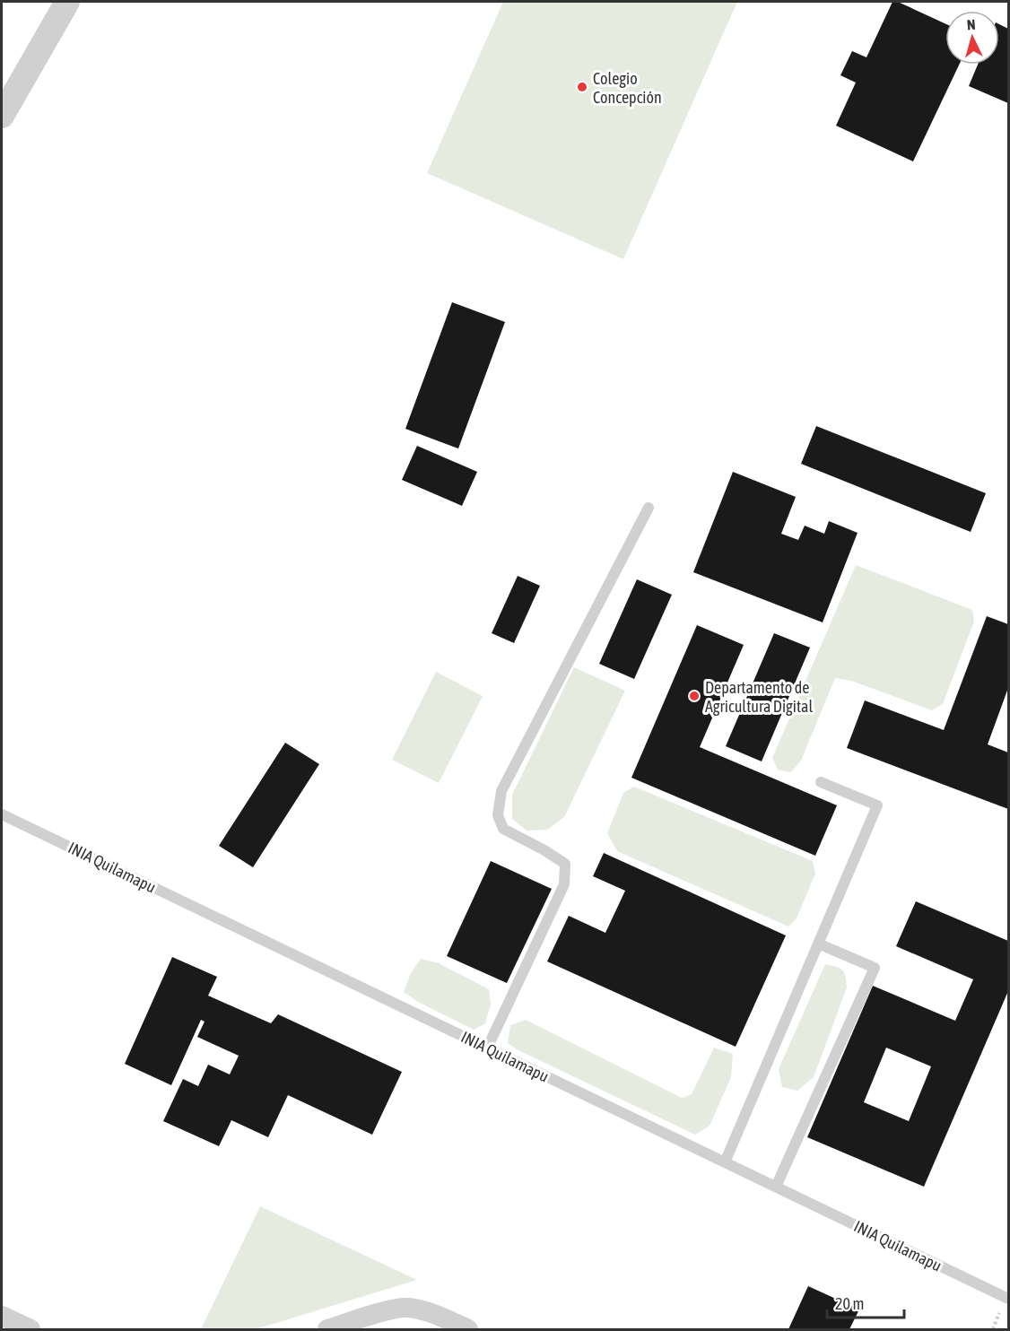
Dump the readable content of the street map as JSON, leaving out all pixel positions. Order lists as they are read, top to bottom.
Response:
{
  "streets": {
    "lane": ["INIA Quilamapu"]
  },
  "places": ["Colegio Concepción", "Departamento de Agricultura Digital"],
  "scale_bar": "20 m",
  "north": "top"
}
